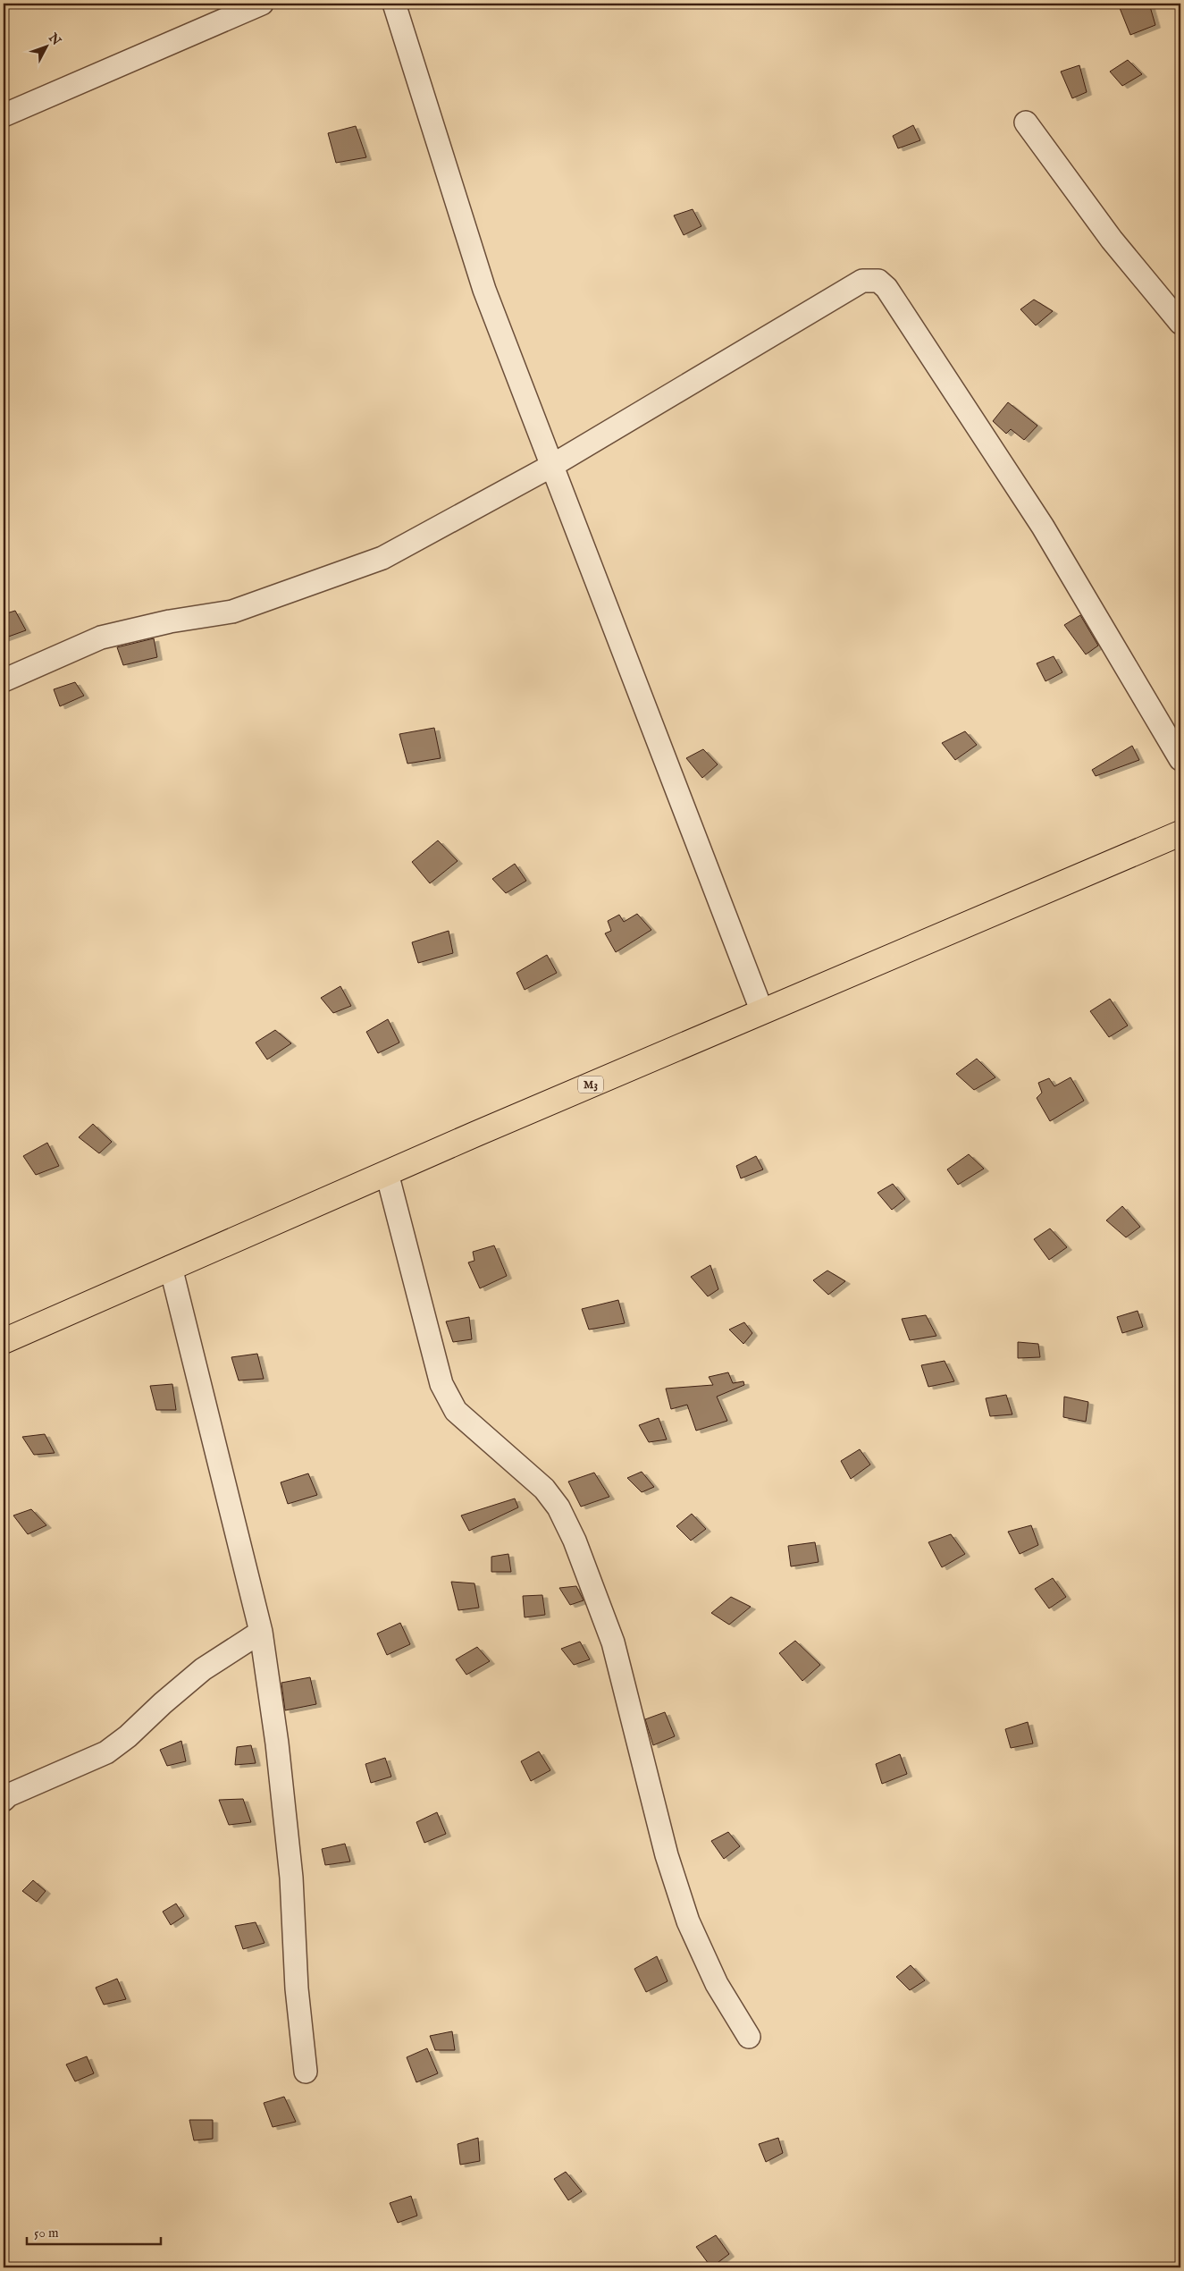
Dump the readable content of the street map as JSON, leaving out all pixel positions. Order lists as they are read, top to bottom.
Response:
{
  "streets": {
    "main road": ["M3"]
  },
  "scale_bar": "50 m",
  "north": "top right"
}
